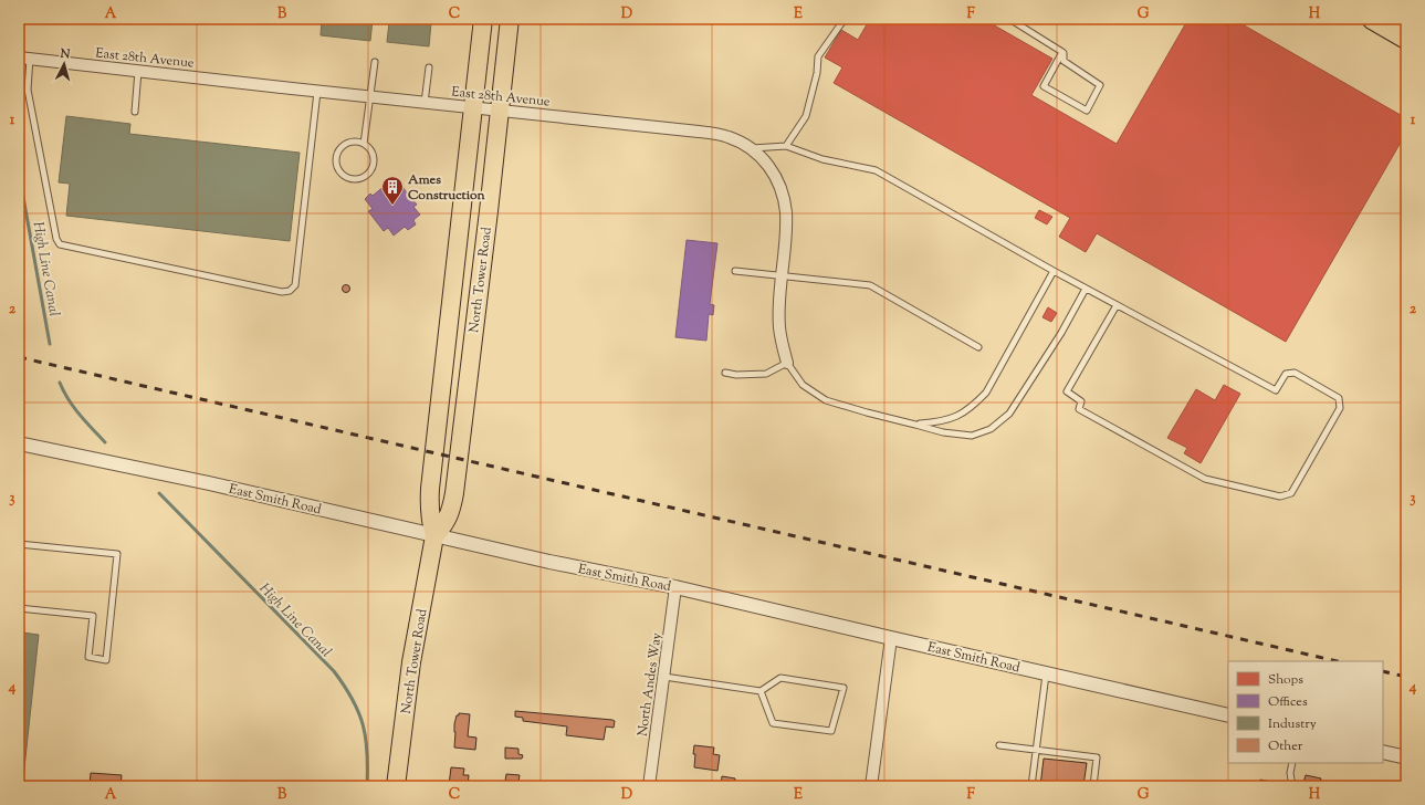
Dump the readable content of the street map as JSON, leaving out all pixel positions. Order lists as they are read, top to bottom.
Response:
{
  "streets": {
    "main road": ["North Tower Road"],
    "street": ["East 28th Avenue", "East Smith Road", "North Andes Way"]
  },
  "crossings": [
    ["East 28th Avenue", "North Tower Road"],
    ["North Tower Road", "East Smith Road"],
    ["East Smith Road", "North Andes Way"]
  ],
  "water": ["High Line Canal"],
  "places": {
    "building": ["Ames Construction"]
  },
  "legend": [
    "Shops",
    "Offices",
    "Industry",
    "Other"
  ],
  "north": "top",
  "grid": {
    "columns": [
      "A",
      "B",
      "C",
      "D",
      "E",
      "F",
      "G",
      "H"
    ],
    "rows": [
      "1",
      "2",
      "3",
      "4"
    ]
  }
}
